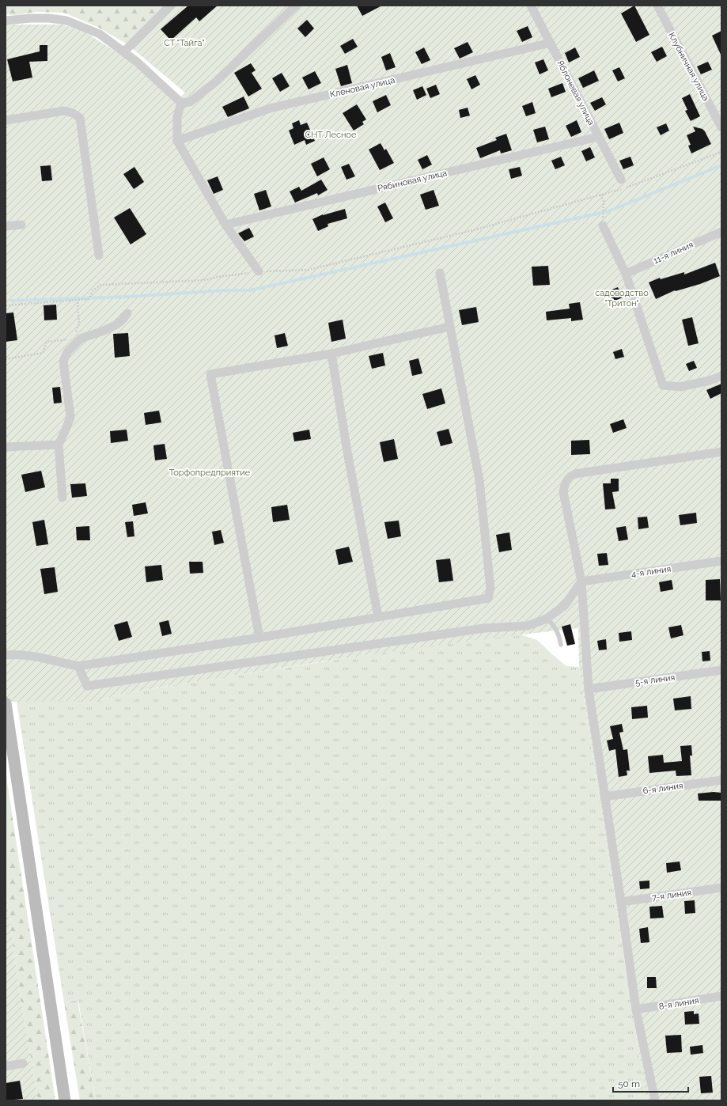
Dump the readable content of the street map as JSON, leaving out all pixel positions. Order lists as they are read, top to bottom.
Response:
{
  "streets": {
    "street": [
      "Клубничная улица",
      "Кленовая улица",
      "Яблоневая улица",
      "Рябиновая улица",
      "11-я линия",
      "4-я линия",
      "5-я линия",
      "6-я линия",
      "7-я линия",
      "8-я линия"
    ]
  },
  "crossings": [
    ["Кленовая улица", "Яблоневая улица"],
    ["Яблоневая улица", "Рябиновая улица"]
  ],
  "parks": [
    "СТ \"Тайга\"",
    "СНТ Лесное",
    "садоводство \"Тритон\"",
    "Торфопредприятие"
  ],
  "scale_bar": "50 m"
}
